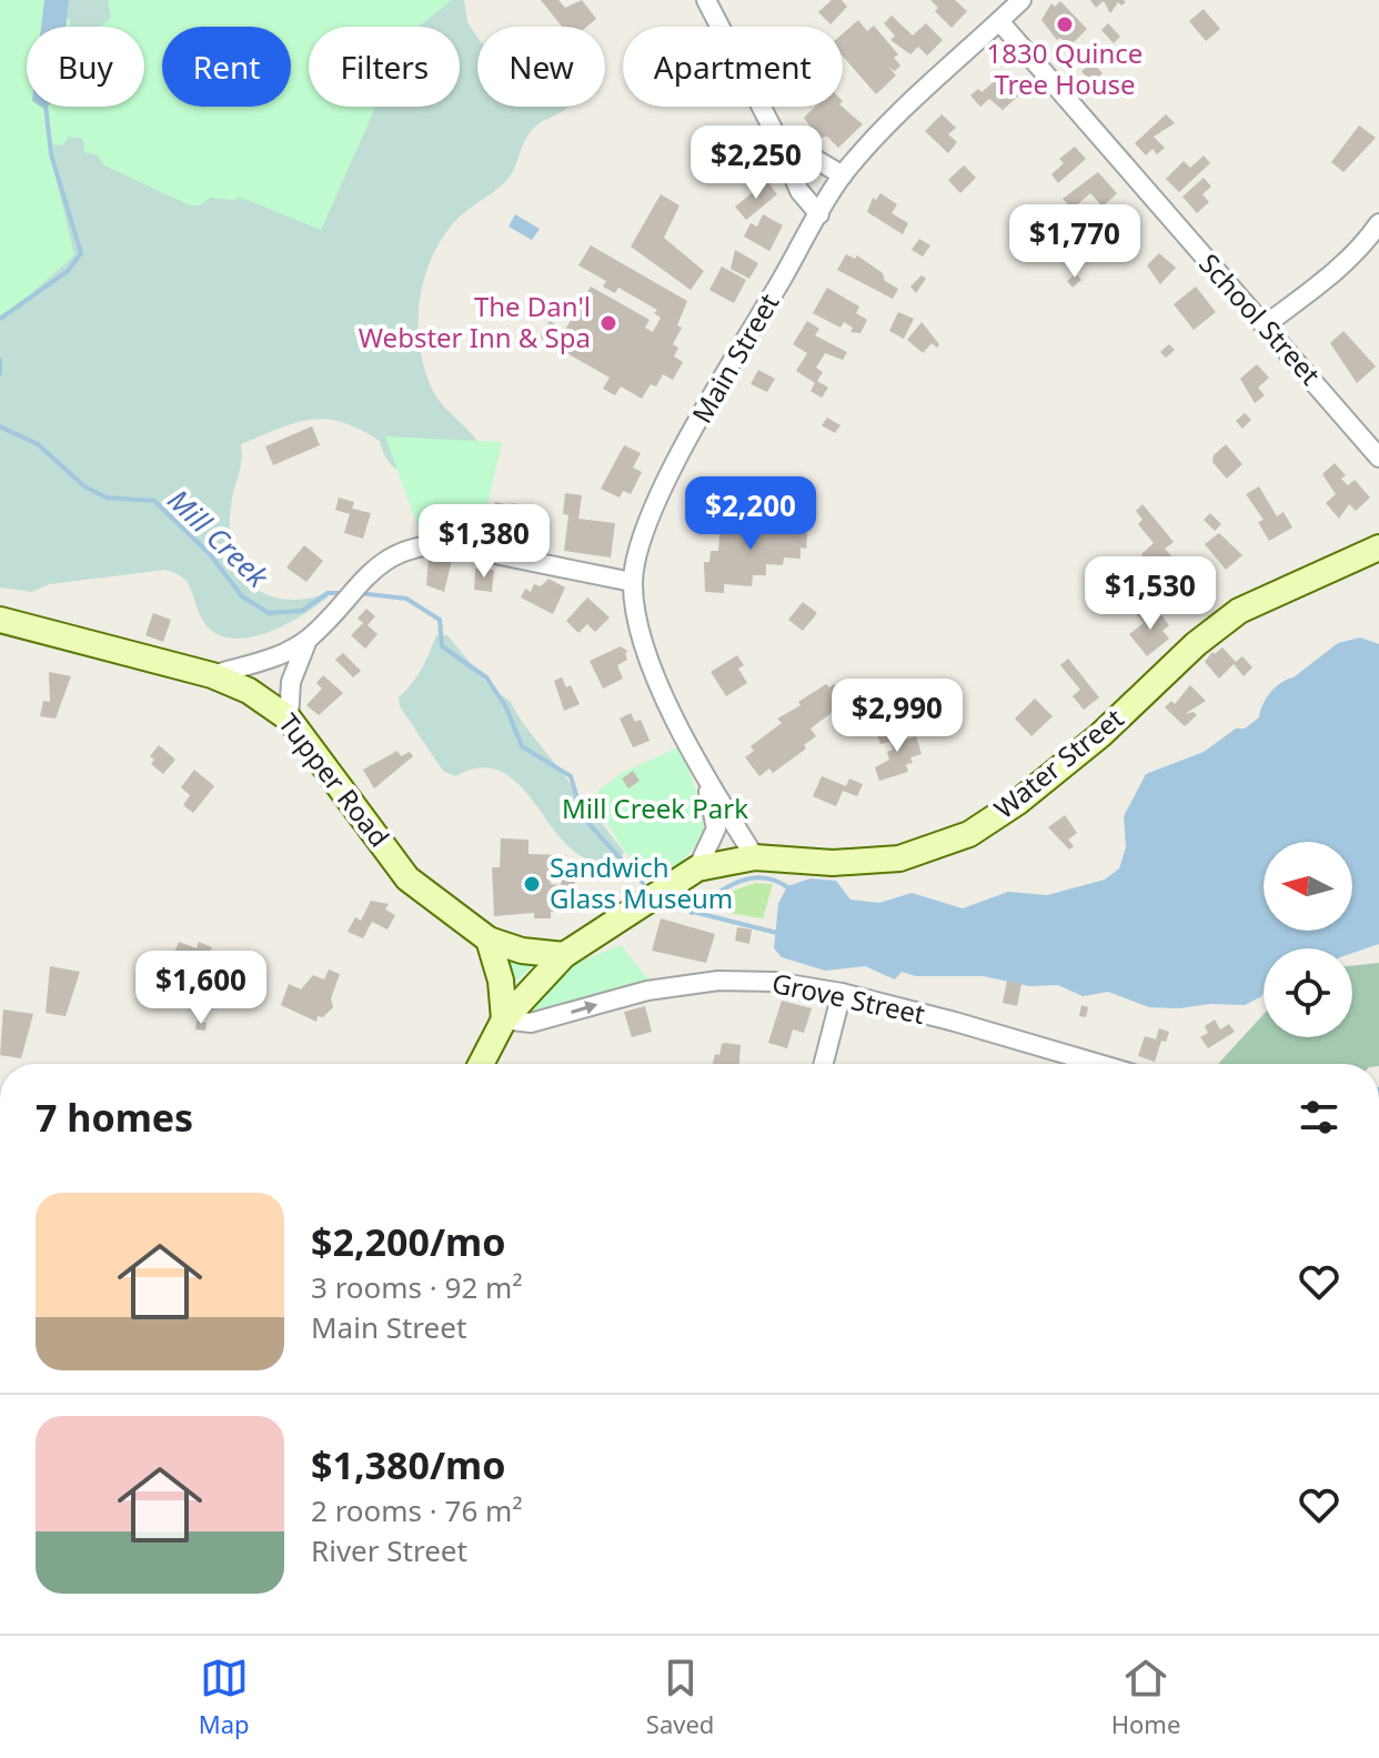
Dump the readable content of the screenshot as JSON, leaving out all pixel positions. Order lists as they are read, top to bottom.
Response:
{
  "streets": {
    "main road": ["Water Street", "Tupper Road"],
    "street": ["School Street", "Main Street", "Grove Street"]
  },
  "crossings": [
    ["School Street", "Main Street"],
    ["Main Street", "Water Street"]
  ],
  "one_way": ["Grove Street"],
  "water": ["Mill Creek"],
  "parks": ["Mill Creek Park"],
  "places": ["1830 Quince Tree House", "The Dan'l Webster Inn & Spa", "Sandwich Glass Museum"],
  "north": "left",
  "page": {
    "chip": [
      "Buy",
      "Rent",
      "Filters",
      "New",
      "Apartment"
    ],
    "price": [
      "$2,250",
      "$1,770",
      "$2,200",
      "$1,380",
      "$1,530",
      "$2,990",
      "$1,600"
    ],
    "heading": "7 homes",
    "list": [
      {
        "name": "$2,200/mo",
        "note": "3 rooms · 92 m² · Main Street"
      },
      {
        "name": "$1,380/mo",
        "note": "2 rooms · 76 m² · River Street"
      }
    ],
    "tabs": ["Map", "Saved", "Home"]
  }
}
